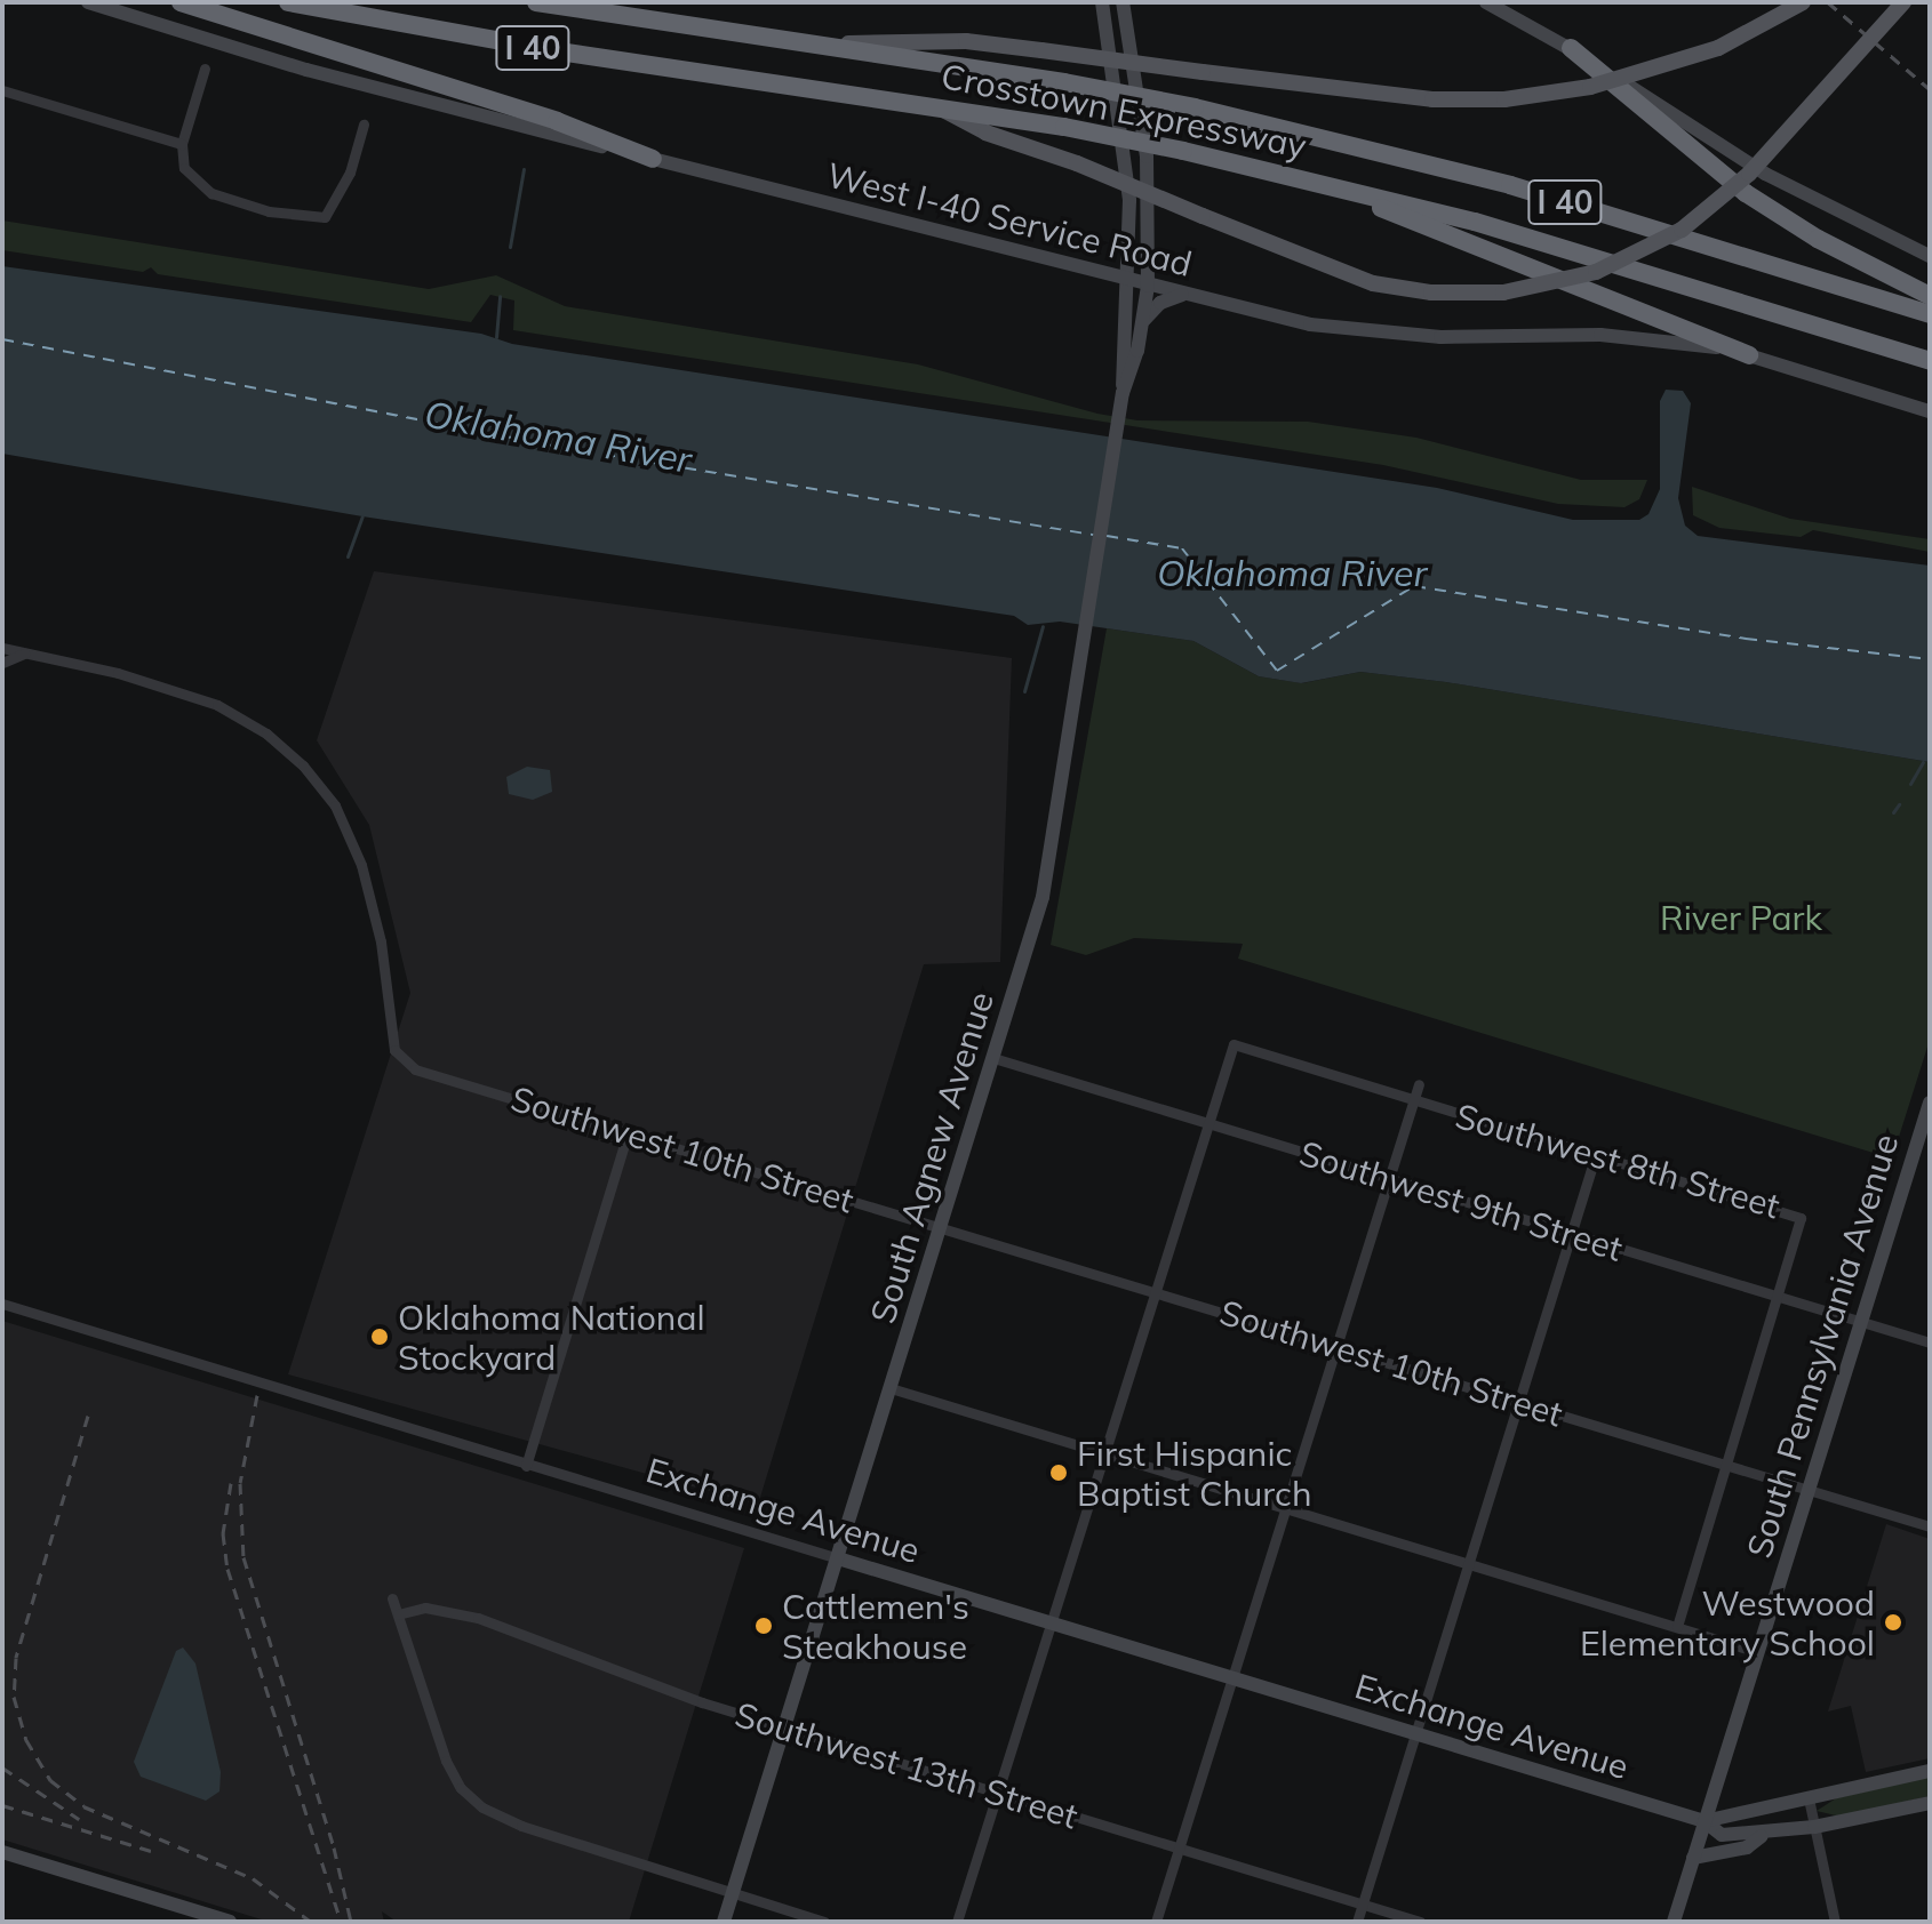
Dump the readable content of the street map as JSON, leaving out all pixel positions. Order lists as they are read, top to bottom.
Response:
{
  "streets": {
    "highway": ["I 40", "Crosstown Expressway"],
    "main road": [
      "West I-40 Service Road",
      "South Agnew Avenue",
      "South Pennsylvania Avenue",
      "Exchange Avenue"
    ],
    "street": [
      "Southwest 10th Street",
      "Southwest 8th Street",
      "Southwest 9th Street",
      "Southwest 13th Street"
    ]
  },
  "crossings": [
    ["West I-40 Service Road", "South Agnew Avenue"],
    ["Southwest 10th Street", "South Agnew Avenue"],
    ["Southwest 10th Street", "Southwest 8th Street"],
    ["Southwest 10th Street", "South Pennsylvania Avenue"],
    ["South Agnew Avenue", "Southwest 9th Street"],
    ["South Agnew Avenue", "Exchange Avenue"],
    ["South Agnew Avenue", "Southwest 13th Street"],
    ["Southwest 8th Street", "Southwest 9th Street"],
    ["Southwest 9th Street", "South Pennsylvania Avenue"],
    ["South Pennsylvania Avenue", "Exchange Avenue"]
  ],
  "water": ["Oklahoma River"],
  "parks": ["River Park"],
  "places": [
    "Oklahoma National Stockyard",
    "First Hispanic Baptist Church",
    "Westwood Elementary School",
    "Cattlemen's Steakhouse"
  ]
}
